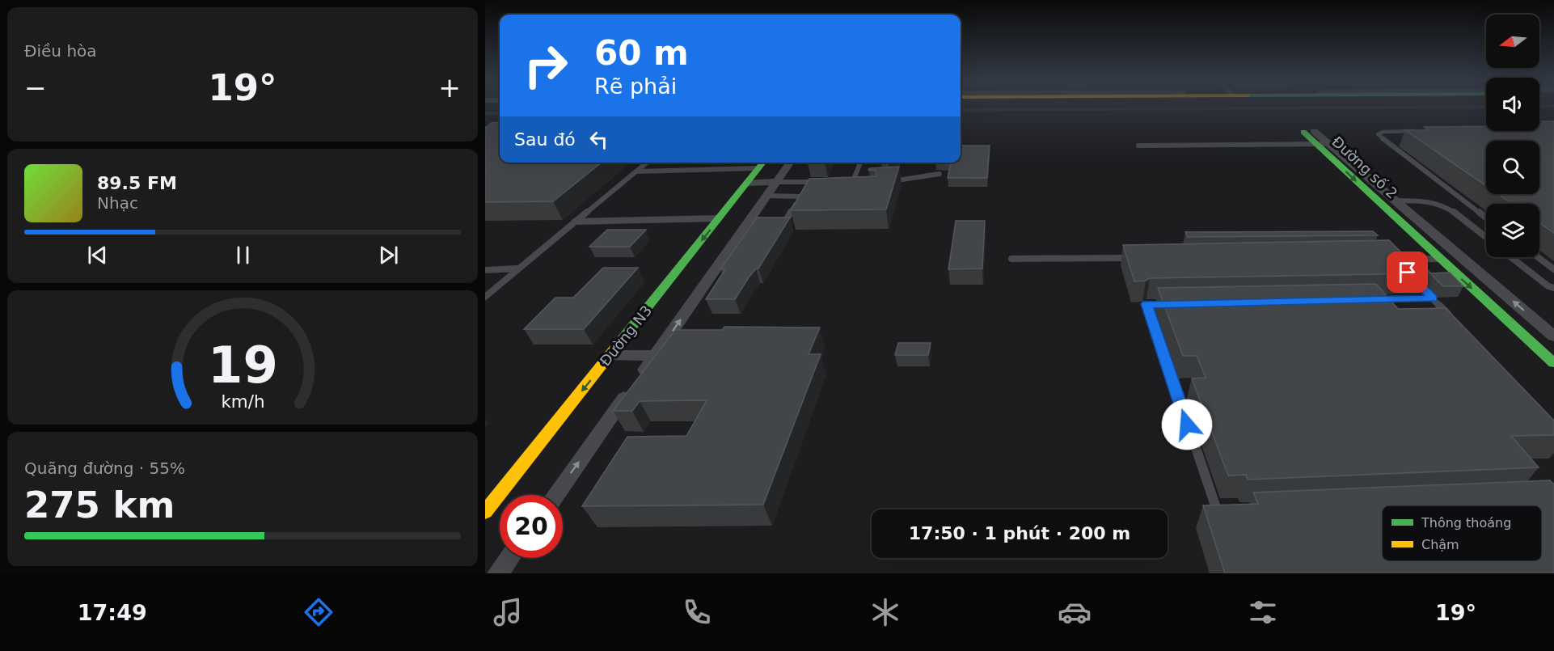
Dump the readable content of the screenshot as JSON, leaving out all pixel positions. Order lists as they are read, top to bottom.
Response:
{
  "streets": {
    "street": ["Đường số 2", "Đường N3"]
  },
  "legend": ["Thông thoáng", "Chậm"],
  "north": "left",
  "page": {
    "tile": [
      "Điều hòa",
      ["Quãng đường · 55%", "275 km"]
    ],
    "turn": ["60 m", "Rẽ phải"],
    "heat": ["−", "19°", "+"],
    "then": "Sau đó",
    "song": ["89.5 FM", "Nhạc"],
    "limit": "20",
    "trip": "17:50 · 1 phút · 200 m",
    "tabs": ["17:49", "19°"],
    "gauge": ["19", "km/h"]
  }
}
